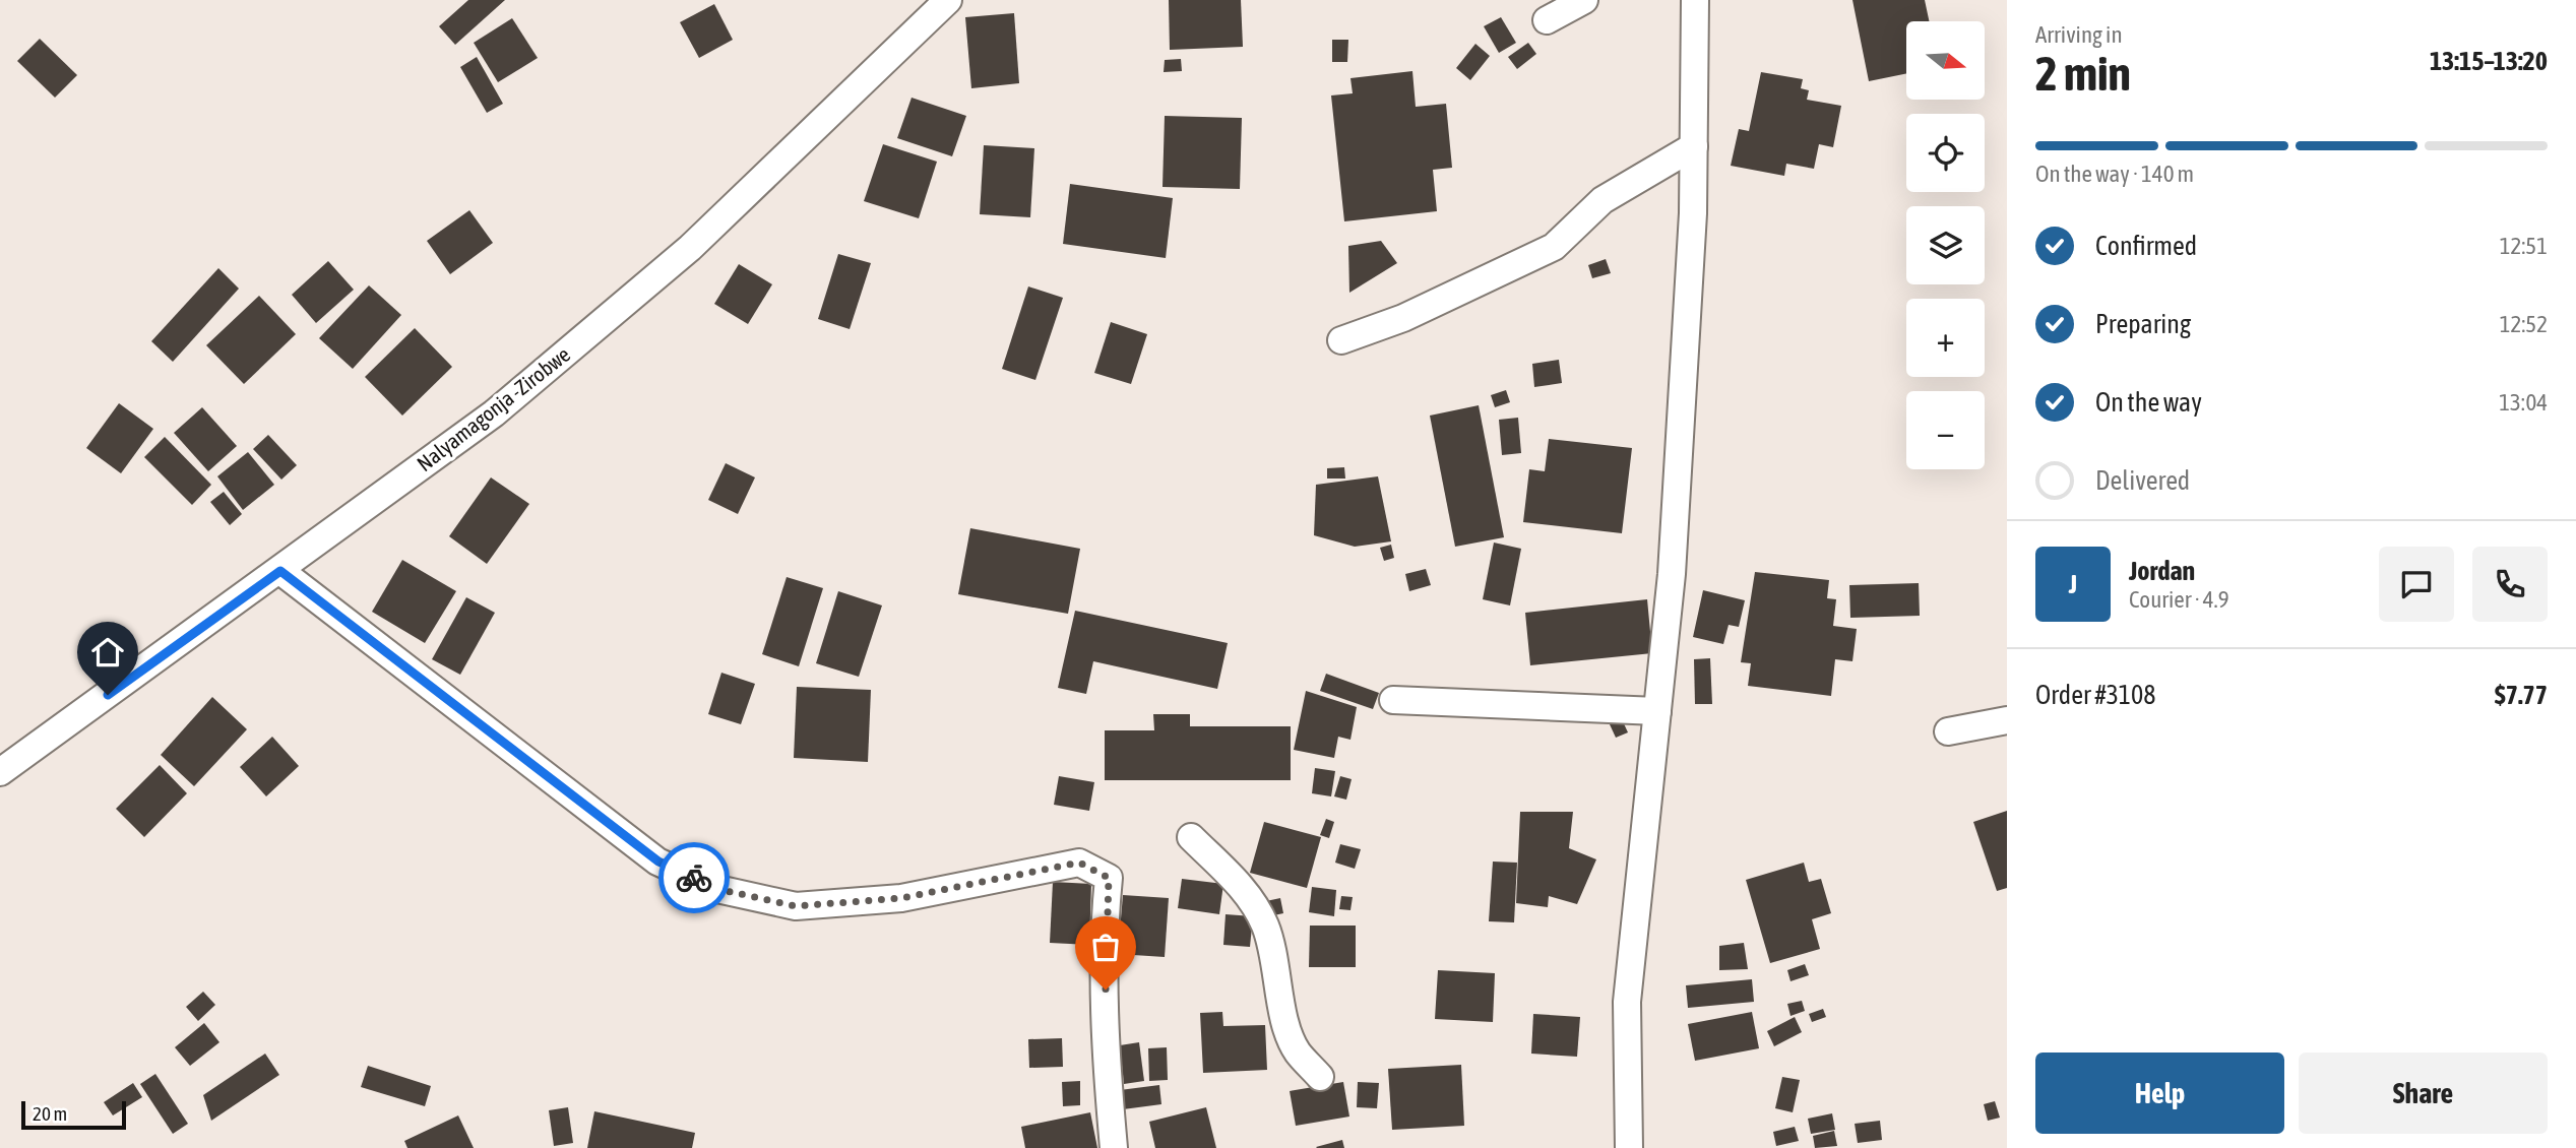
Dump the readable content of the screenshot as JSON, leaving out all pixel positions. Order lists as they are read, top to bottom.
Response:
{
  "streets": {
    "street": ["Nalyamagonja -Zirobwe"]
  },
  "scale_bar": "20 m",
  "north": "right",
  "page": {
    "heading": ["2 min", "Arriving in", "13:15–13:20"],
    "panel": [
      "Jordan",
      "Courier · 4.9",
      "Order #3108",
      "$7.77"
    ],
    "map_buttons": ["+", "−"],
    "bar": "On the way · 140 m",
    "list": [
      ["Confirmed", "12:51"],
      ["Preparing", "12:52"],
      ["On the way", "13:04"],
      "Delivered"
    ],
    "round": "J",
    "buttons": ["Help", "Share"],
    "scale": "20 m"
  }
}
